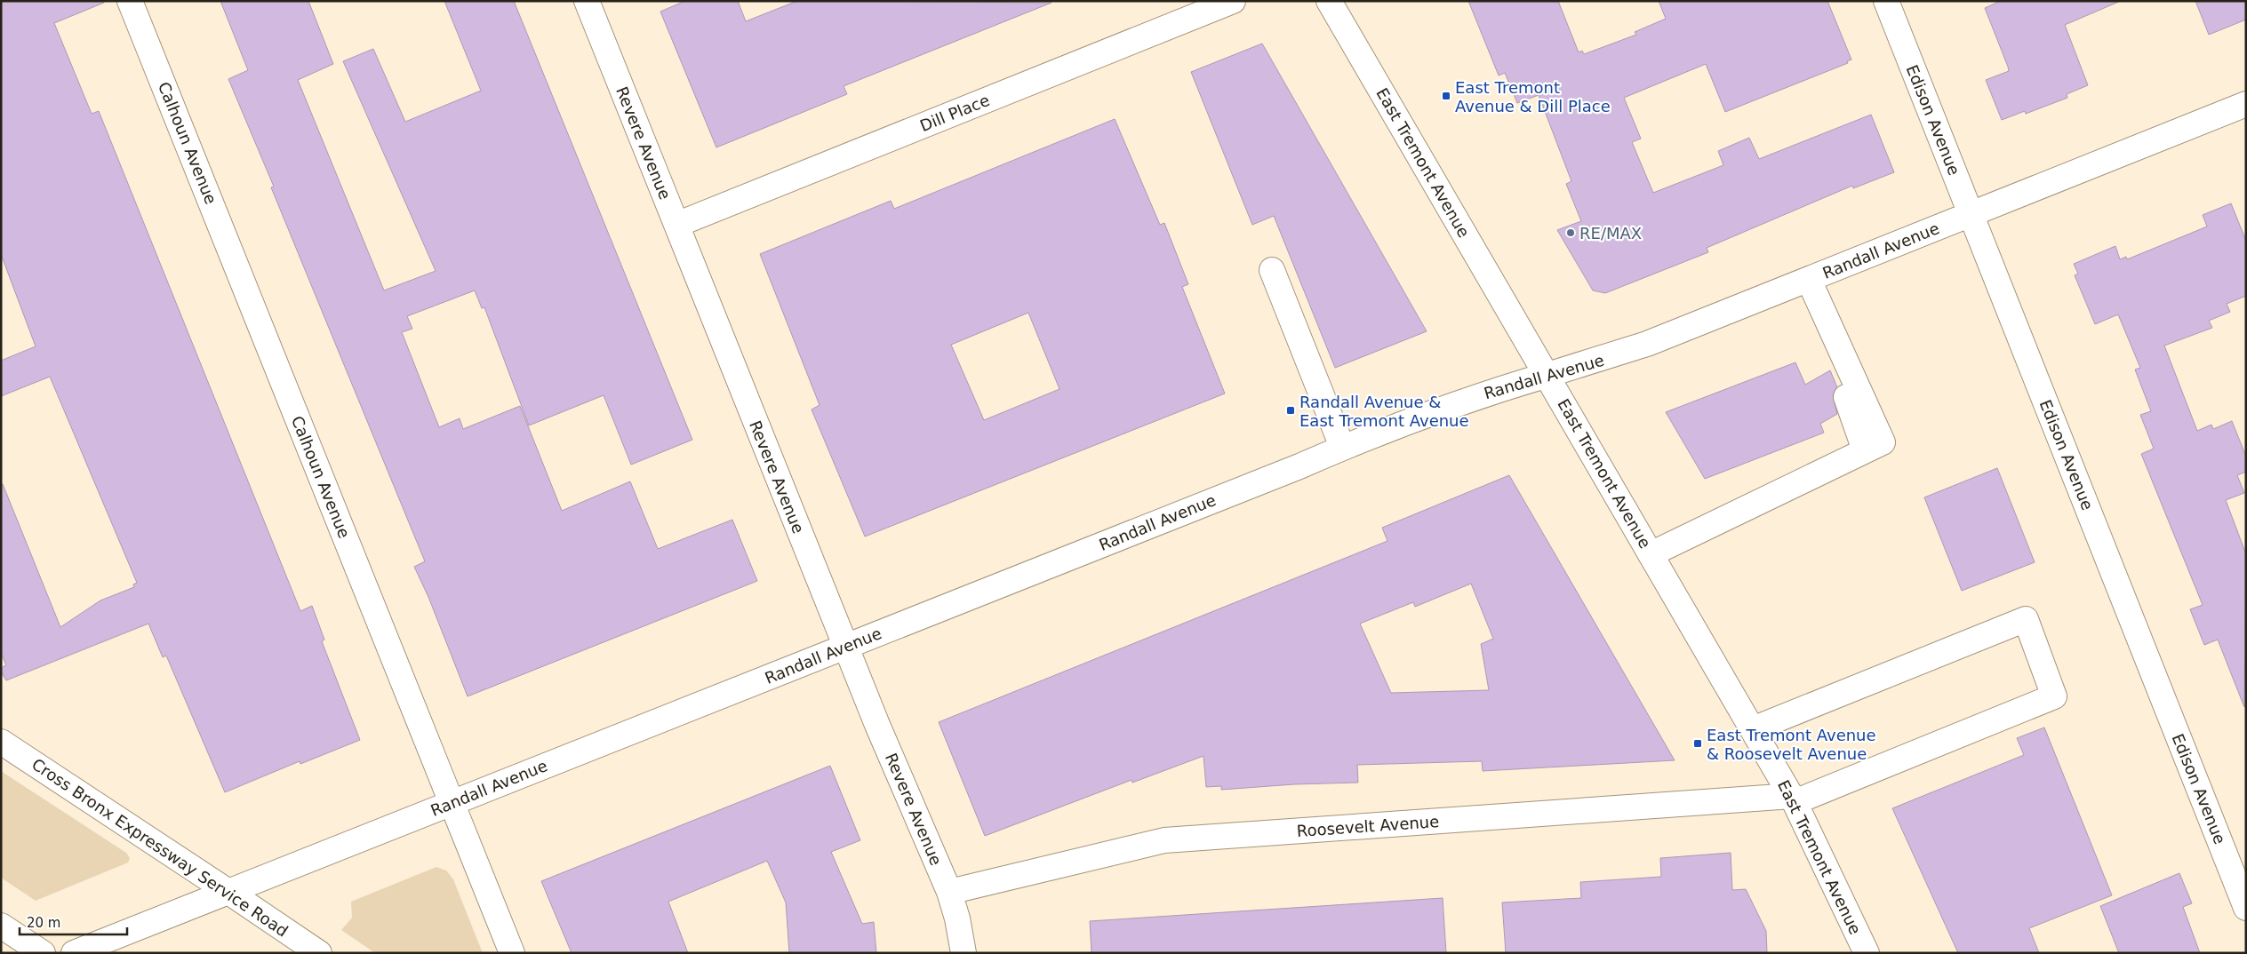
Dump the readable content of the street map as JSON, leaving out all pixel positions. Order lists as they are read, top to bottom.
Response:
{
  "streets": {
    "main road": [
      "Dill Place",
      "Edison Avenue",
      "Calhoun Avenue",
      "Revere Avenue",
      "East Tremont Avenue",
      "Randall Avenue",
      "Roosevelt Avenue",
      "Cross Bronx Expressway Service Road"
    ]
  },
  "crossings": [
    ["Dill Place", "Revere Avenue"],
    ["Edison Avenue", "Randall Avenue"],
    ["Calhoun Avenue", "Randall Avenue"],
    ["Revere Avenue", "Randall Avenue"],
    ["Revere Avenue", "Roosevelt Avenue"],
    ["East Tremont Avenue", "Randall Avenue"],
    ["East Tremont Avenue", "Roosevelt Avenue"],
    ["Randall Avenue", "Cross Bronx Expressway Service Road"]
  ],
  "places": {
    "transit": ["East Tremont Avenue & Dill Place", "Randall Avenue & East Tremont Avenue", "East Tremont Avenue & Roosevelt Avenue"],
    "other": ["RE/MAX"]
  },
  "scale_bar": "20 m"
}
